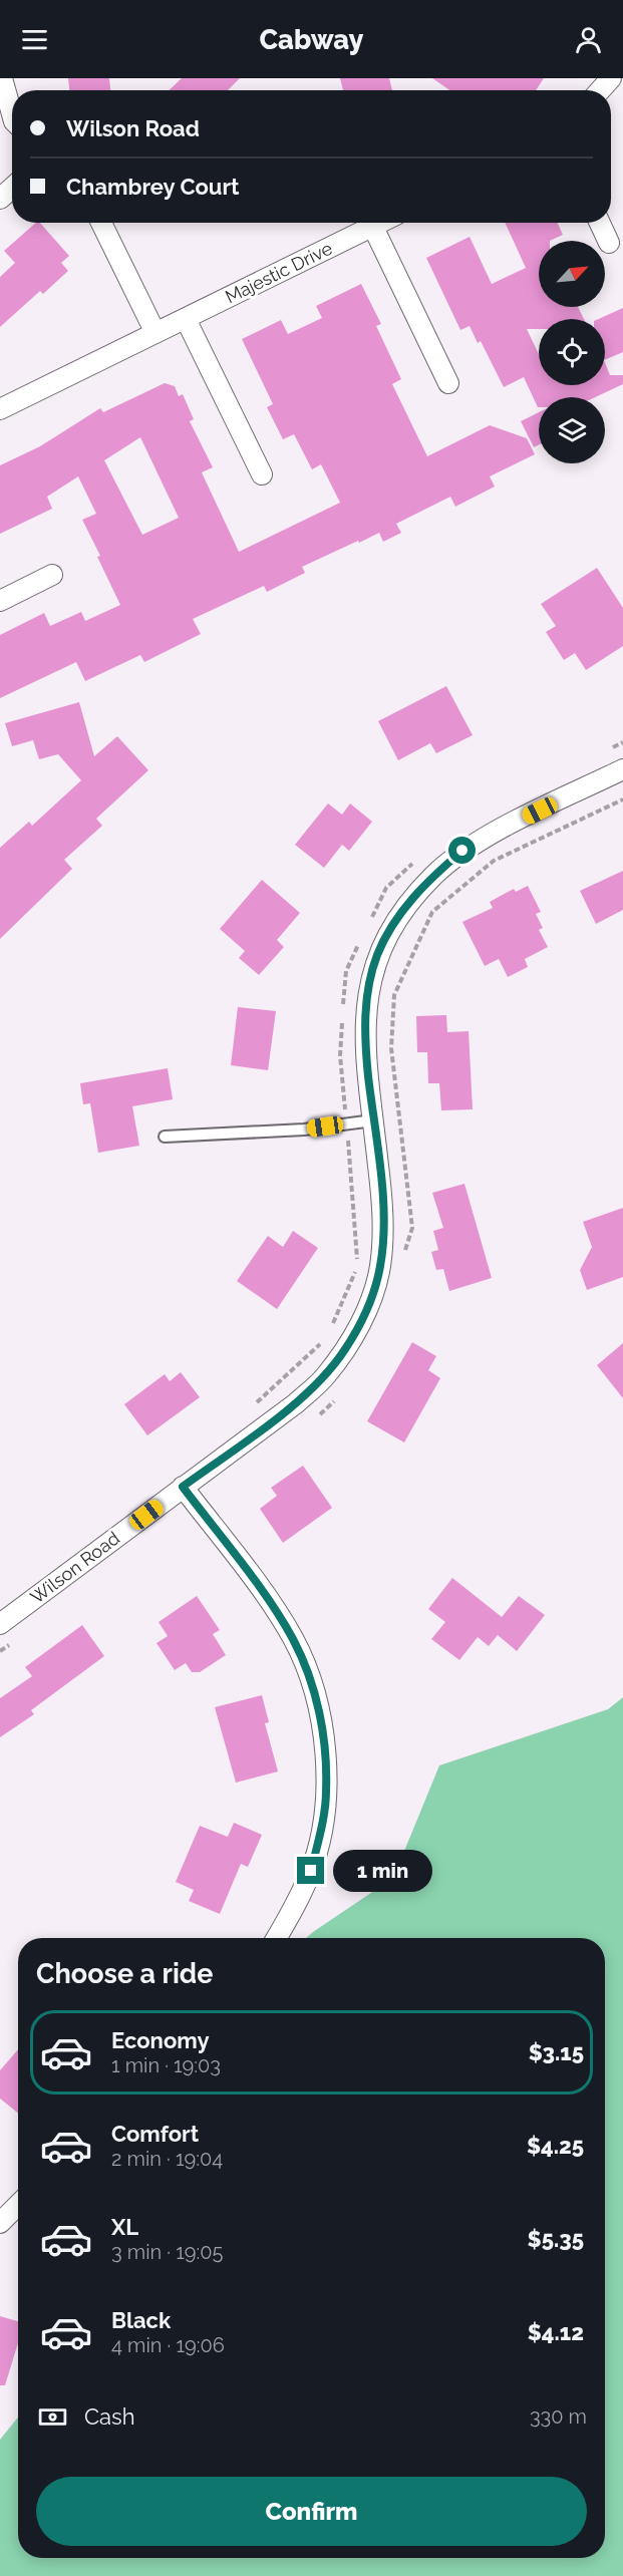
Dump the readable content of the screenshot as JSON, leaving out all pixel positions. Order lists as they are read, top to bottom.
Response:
{
  "streets": {
    "street": ["Majestic Drive", "Wilson Road"]
  },
  "north": "top right",
  "page": {
    "header": "Cabway",
    "banner": ["Wilson Road", "Chambrey Court"],
    "bubble": "1 min",
    "heading": "Choose a ride",
    "list": [
      {
        "name": "Economy",
        "note": "1 min · 19:03",
        "value": "$3.15"
      },
      {
        "name": "Comfort",
        "note": "2 min · 19:04",
        "value": "$4.25"
      },
      {
        "name": "XL",
        "note": "3 min · 19:05",
        "value": "$5.35"
      },
      {
        "name": "Black",
        "note": "4 min · 19:06",
        "value": "$4.12"
      }
    ],
    "pay": ["Cash", "330 m"],
    "buttons": "Confirm"
  }
}
